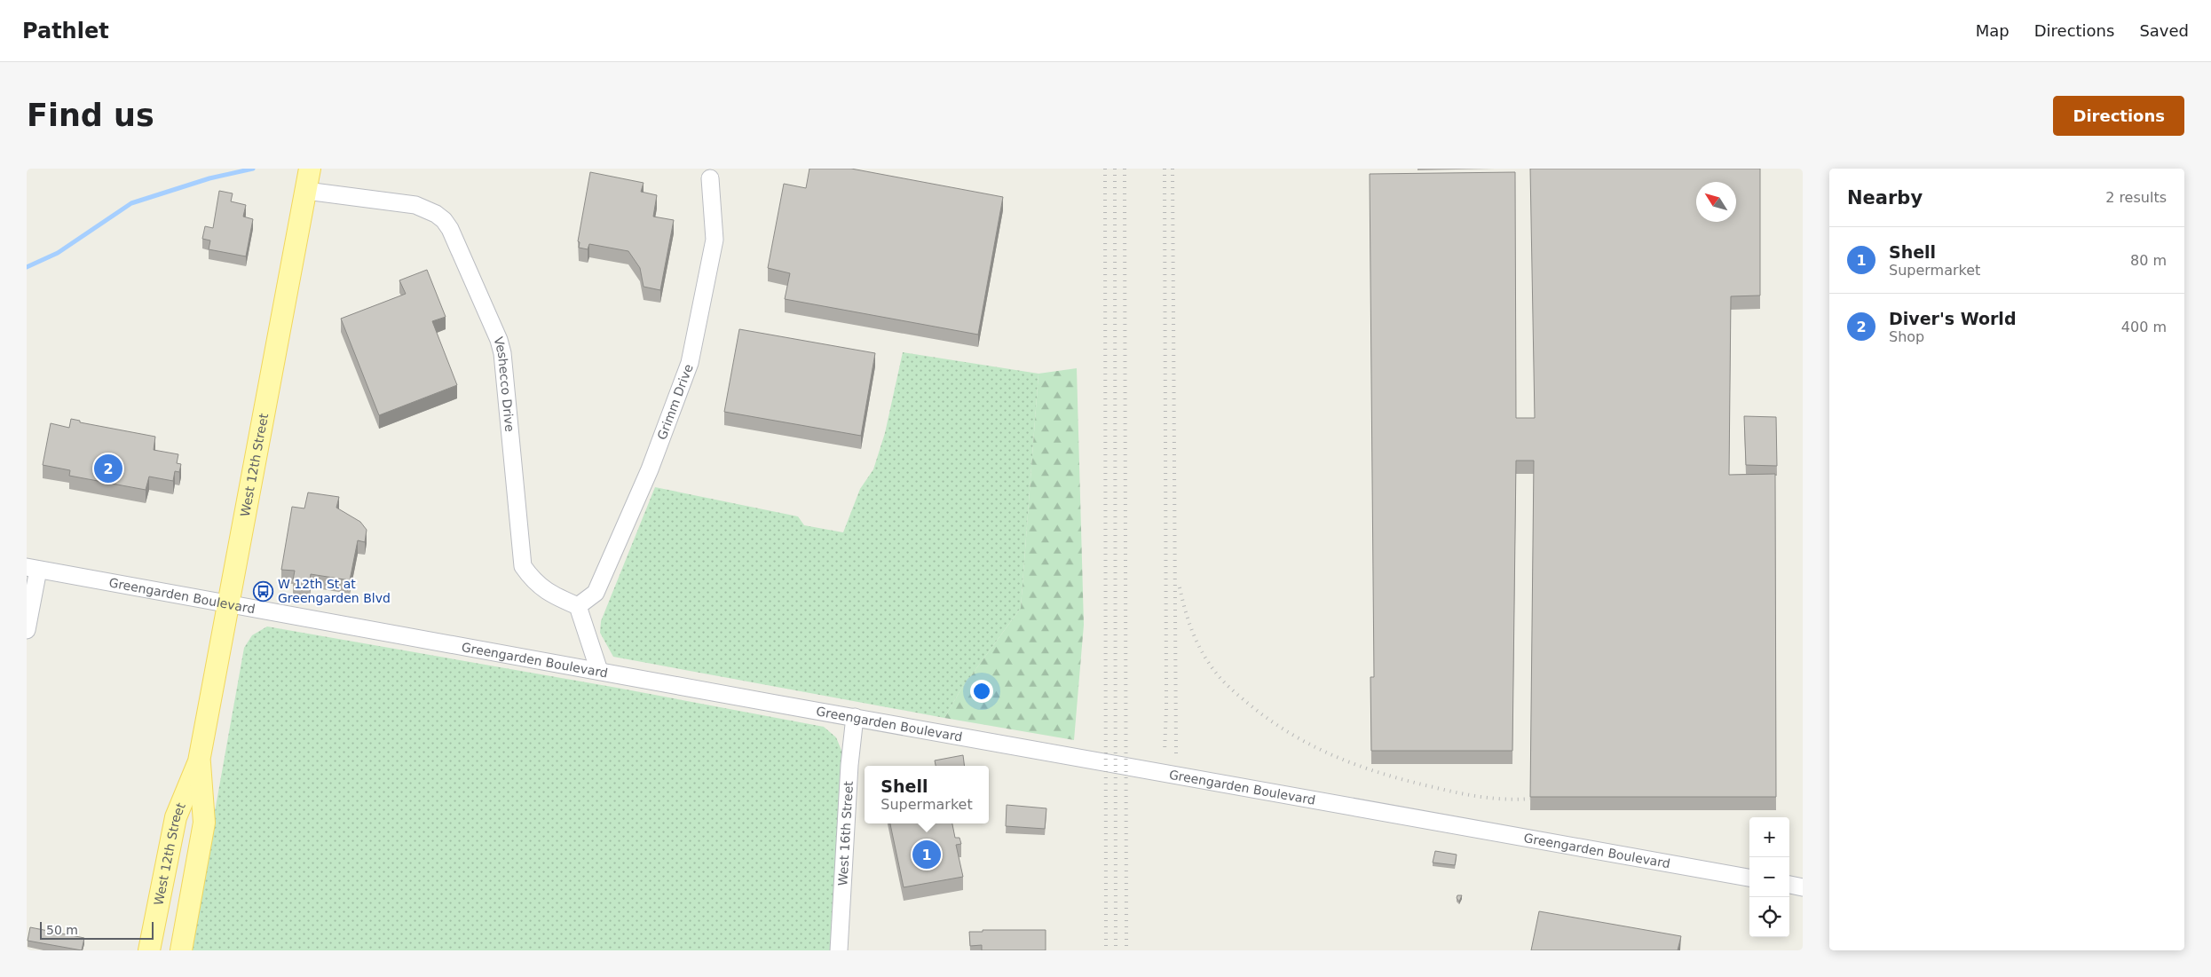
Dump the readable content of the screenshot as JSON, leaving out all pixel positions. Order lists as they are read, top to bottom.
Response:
{
  "streets": {
    "main road": ["West 12th Street"],
    "street": [
      "Veshecco Drive",
      "Grimm Drive",
      "Greengarden Boulevard",
      "West 16th Street"
    ]
  },
  "crossings": [
    ["Veshecco Drive", "Grimm Drive"],
    ["Veshecco Drive", "West 12th Street"],
    ["West 12th Street", "Greengarden Boulevard"],
    ["Greengarden Boulevard", "West 16th Street"]
  ],
  "places": {
    "bus stop": ["W 12th St at Greengarden Blvd"]
  },
  "scale_bar": "50 m",
  "north": "top left",
  "page": {
    "header": "Pathlet",
    "nav": ["Map", "Directions", "Saved"],
    "buttons": "Directions",
    "title": "Find us",
    "heading": ["Nearby", "2 results"],
    "list": [
      {
        "mark": "1",
        "name": "Shell",
        "note": "Supermarket",
        "value": "80 m"
      },
      {
        "mark": "2",
        "name": "Diver's World",
        "note": "Shop",
        "value": "400 m"
      }
    ],
    "pins": ["2", "1"],
    "popup": ["Shell", "Supermarket"],
    "map_buttons": ["+", "−"],
    "scale": "50 m"
  }
}
